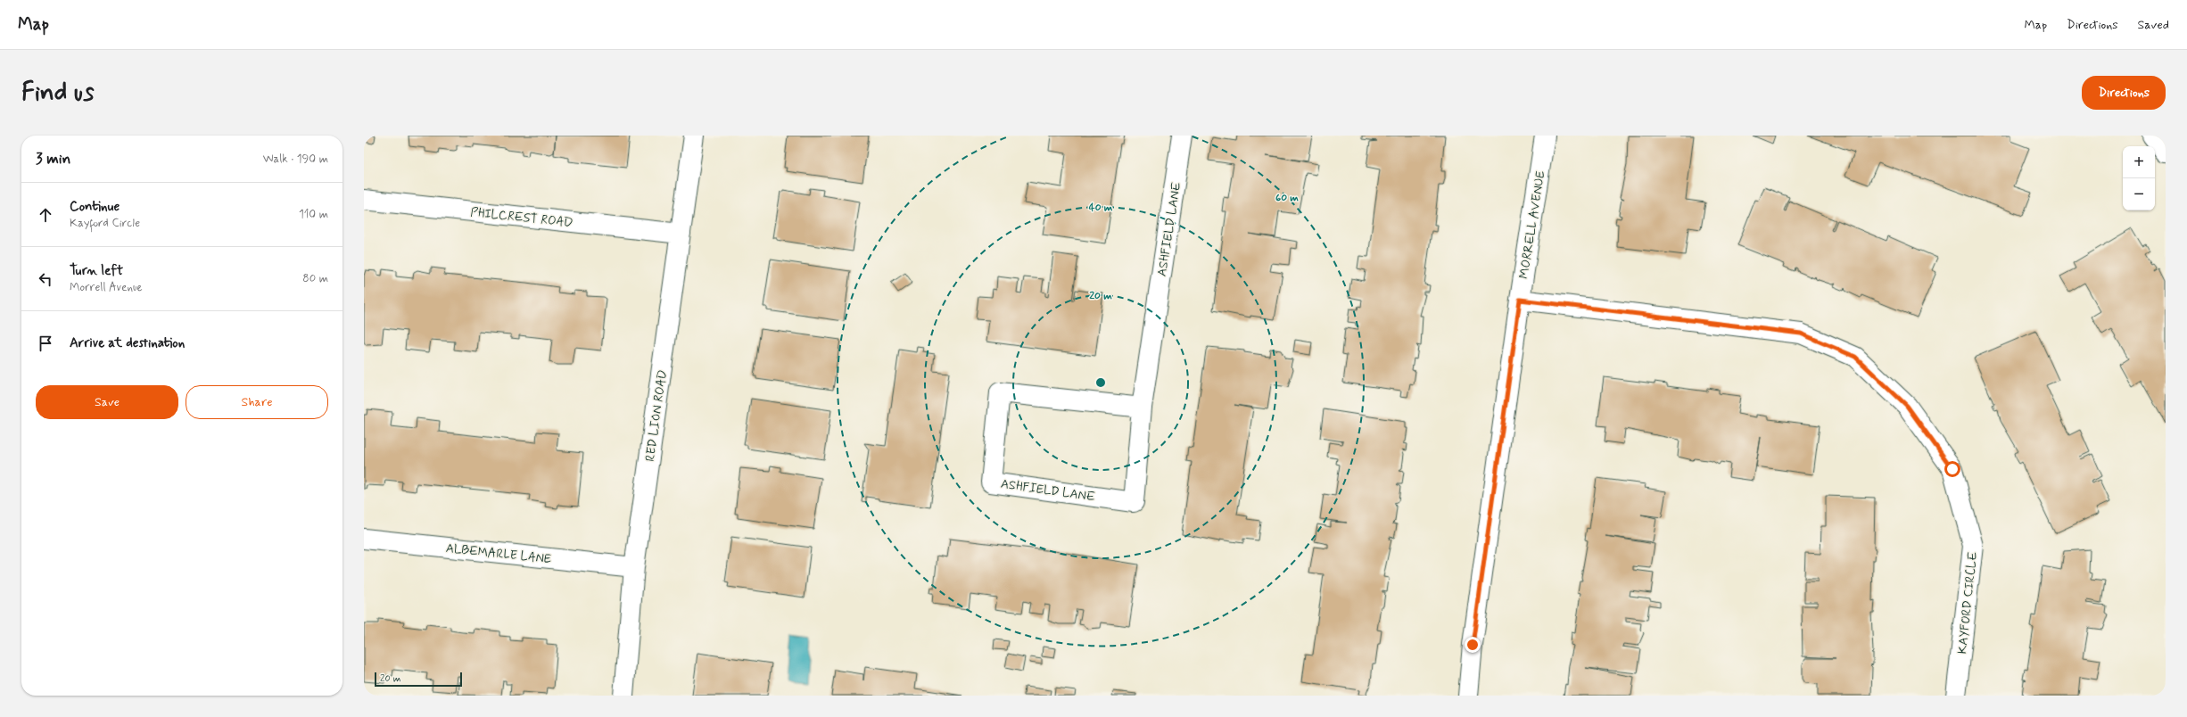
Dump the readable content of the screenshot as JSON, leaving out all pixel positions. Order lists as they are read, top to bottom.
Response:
{
  "streets": {
    "street": [
      "PHILCREST ROAD",
      "MORRELL AVENUE",
      "ASHFIELD LANE",
      "RED LION ROAD",
      "ALBEMARLE LANE",
      "KAYFORD CIRCLE"
    ]
  },
  "crossings": [
    ["PHILCREST ROAD", "RED LION ROAD"],
    ["MORRELL AVENUE", "KAYFORD CIRCLE"],
    ["RED LION ROAD", "ALBEMARLE LANE"]
  ],
  "scale_bar": "20 m",
  "page": {
    "header": "Map",
    "nav": ["Map", "Directions", "Saved"],
    "buttons": [
      "Directions",
      ["Save", "Share"]
    ],
    "title": "Find us",
    "heading": ["3 min", "Walk · 190 m"],
    "map_buttons": ["+", "−"],
    "list": [
      ["Continue", "Kayford Circle", "110 m"],
      ["Turn left", "Morrell Avenue", "80 m"],
      "Arrive at destination"
    ],
    "scale": "20 m"
  },
  "rings": ["60 m", "40 m", "20 m"]
}
